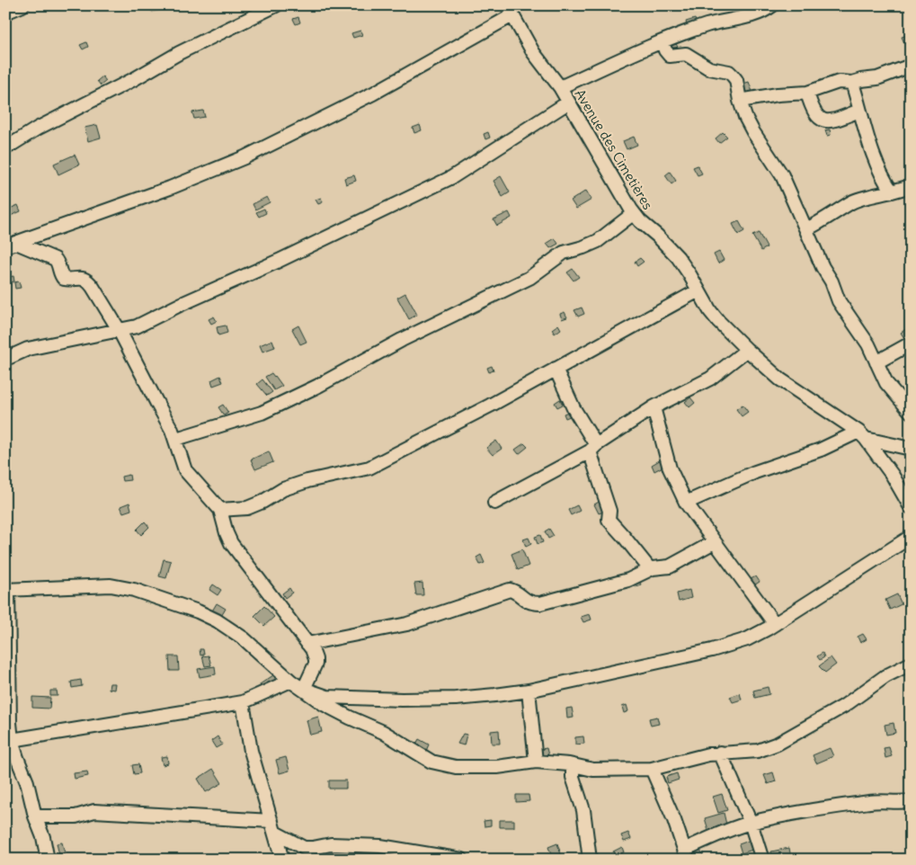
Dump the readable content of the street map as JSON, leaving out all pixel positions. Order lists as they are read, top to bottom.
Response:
{
  "streets": {
    "street": ["Avenue des Cimetières"]
  }
}
